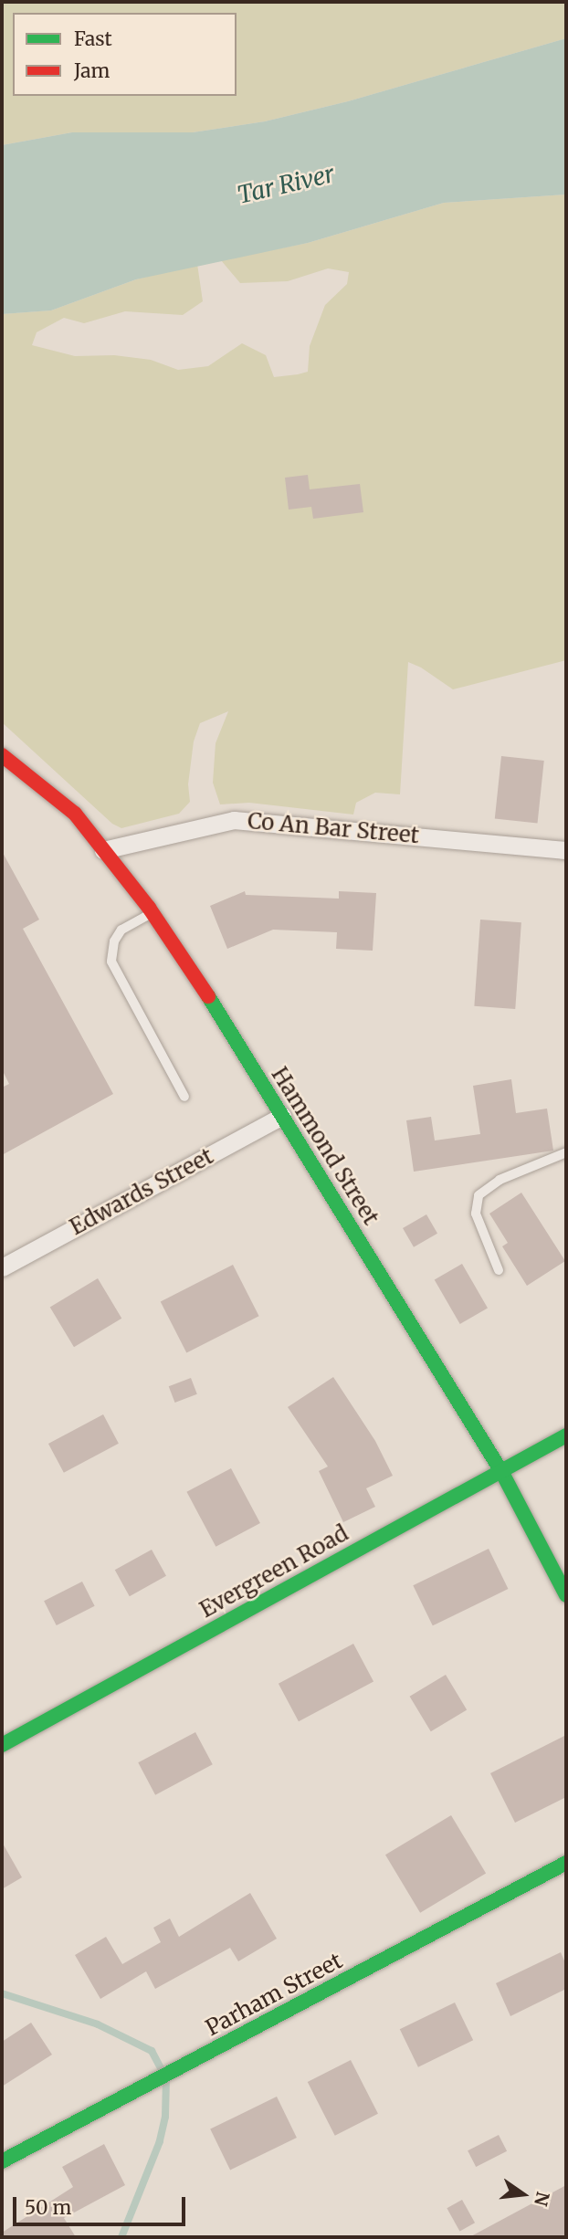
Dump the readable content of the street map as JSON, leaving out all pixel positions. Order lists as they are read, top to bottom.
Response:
{
  "streets": {
    "street": [
      "Co An Bar Street",
      "Hammond Street",
      "Edwards Street",
      "Evergreen Road",
      "Parham Street"
    ]
  },
  "crossings": [
    ["Co An Bar Street", "Hammond Street"],
    ["Hammond Street", "Edwards Street"],
    ["Hammond Street", "Evergreen Road"]
  ],
  "water": ["Tar River"],
  "legend": ["Fast", "Jam"],
  "scale_bar": "50 m",
  "north": "right"
}
